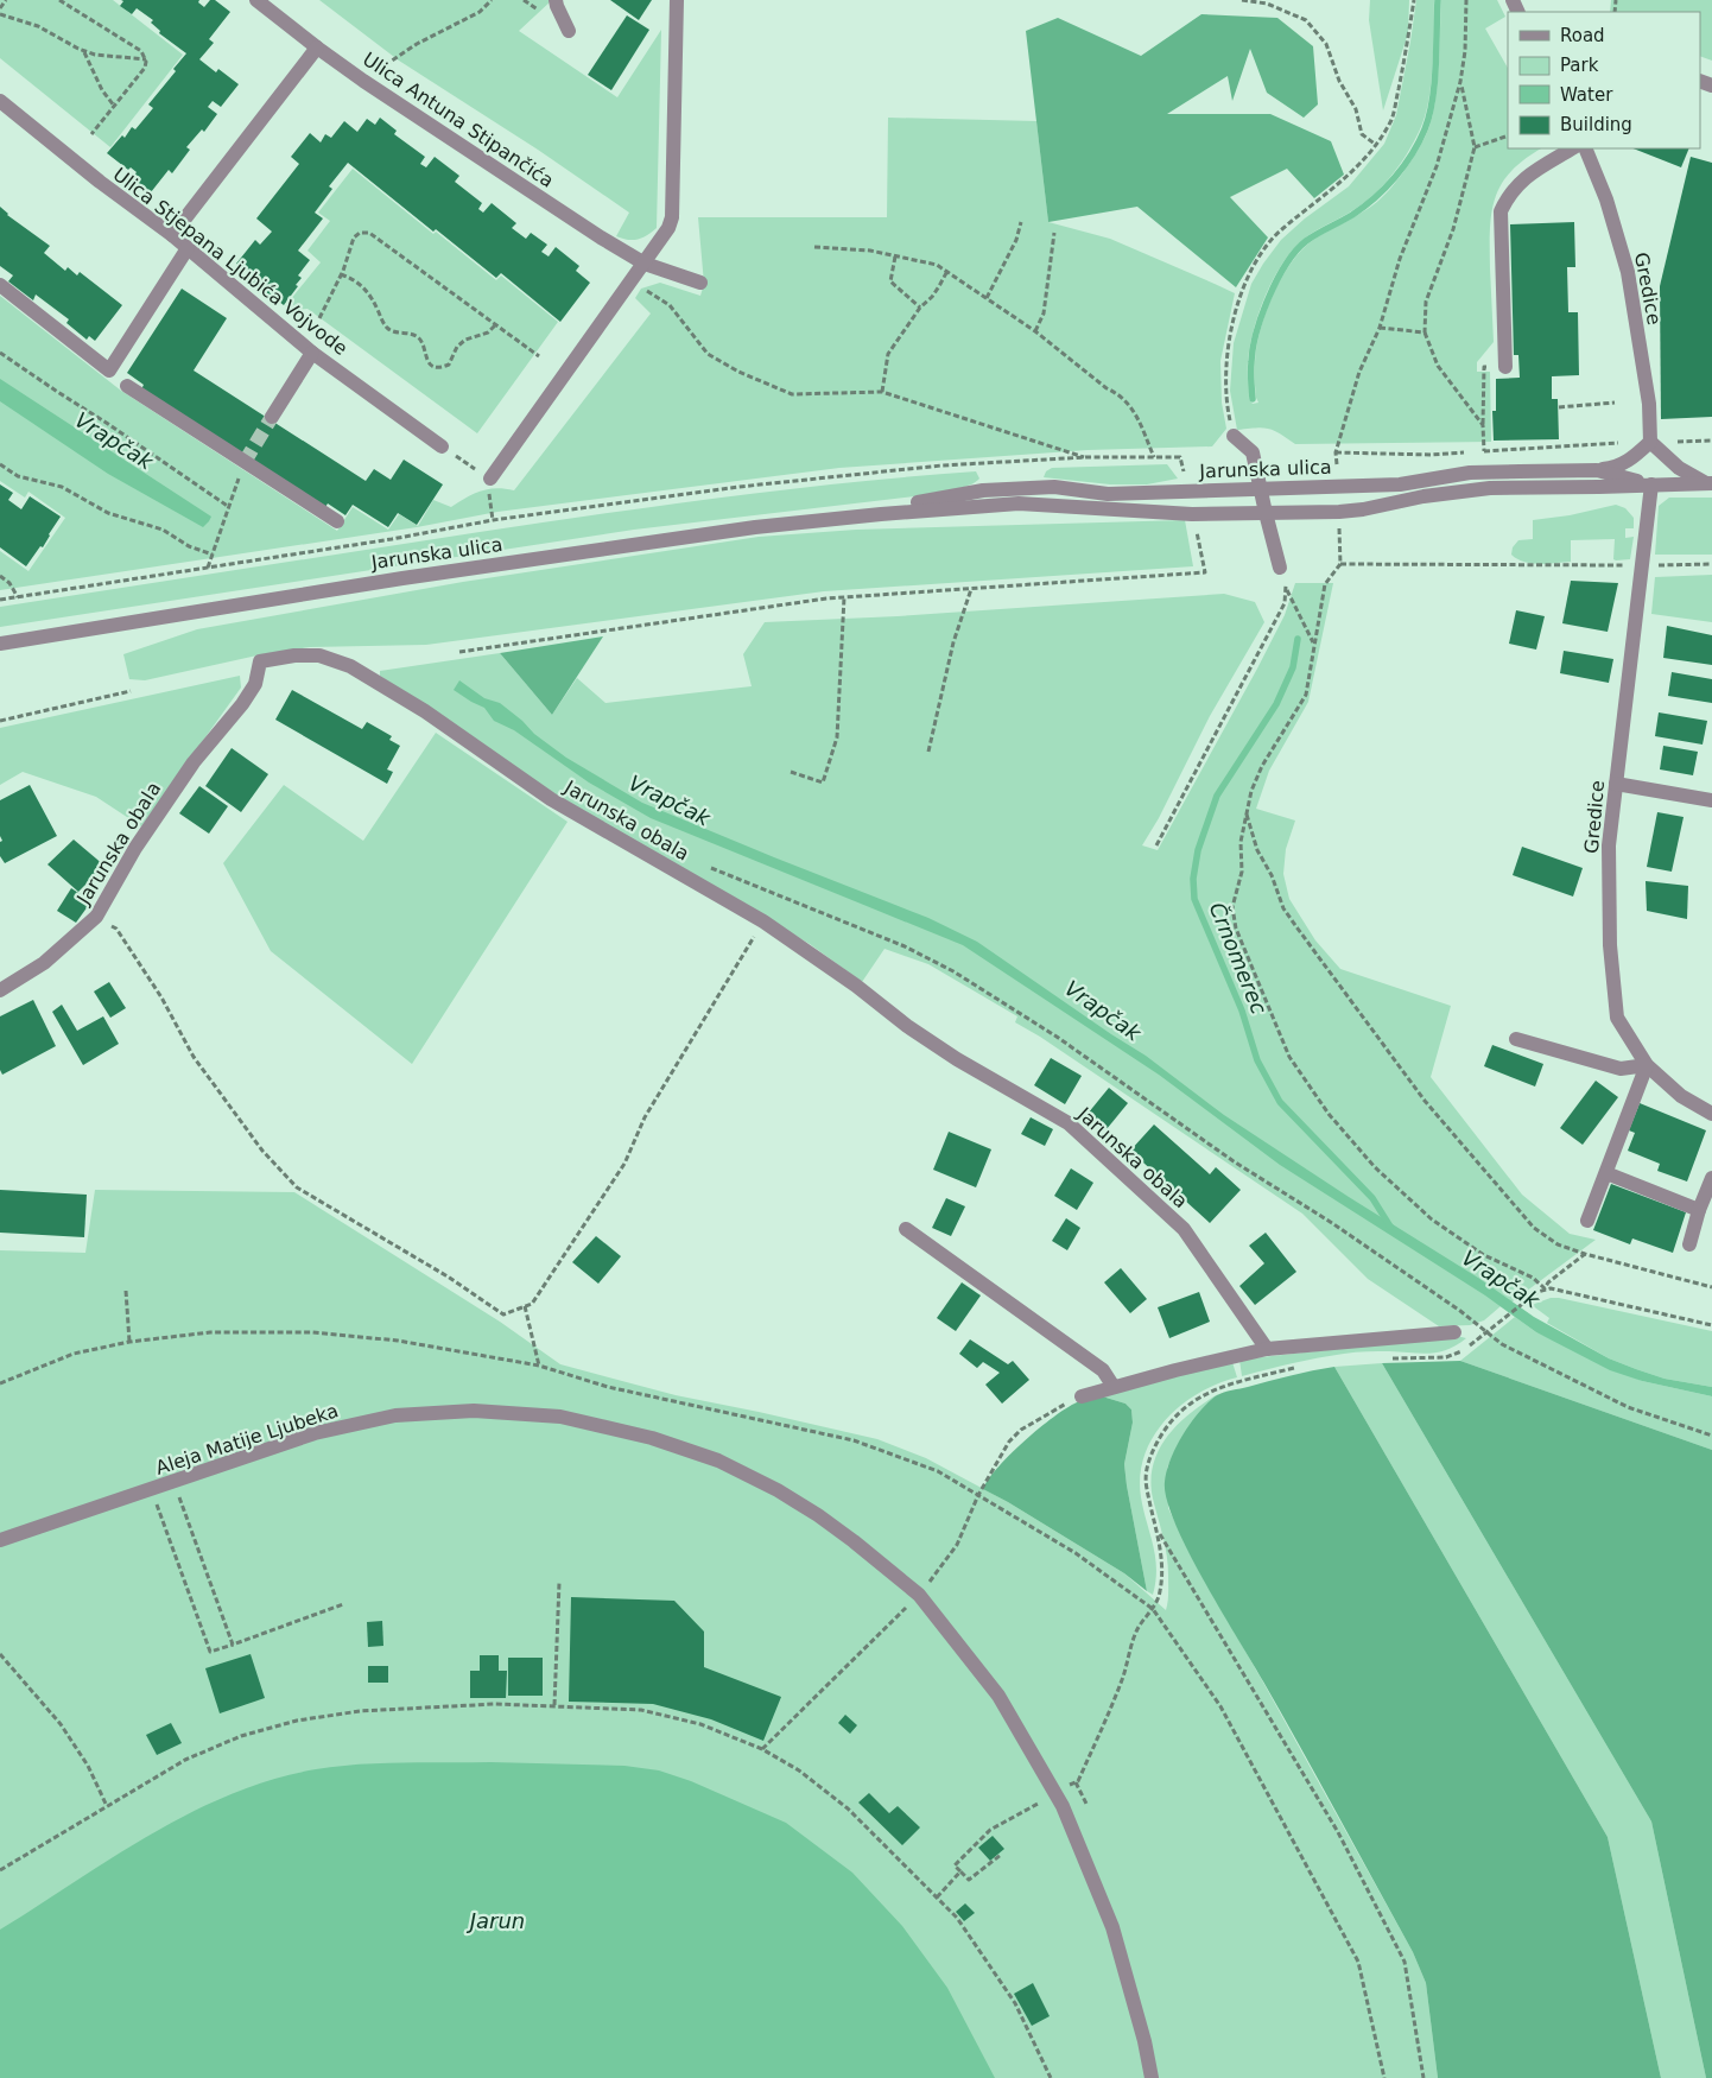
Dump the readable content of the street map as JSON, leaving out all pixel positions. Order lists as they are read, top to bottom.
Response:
{
  "streets": {
    "street": [
      "Ulica Antuna Stipančića",
      "Ulica Stjepana Ljubića Vojvode",
      "Gredice",
      "Jarunska ulica",
      "Jarunska obala",
      "Aleja Matije Ljubeka"
    ]
  },
  "crossings": [
    ["Gredice", "Jarunska ulica"]
  ],
  "water": ["Vrapčak", "Črnomerec", "Jarun"],
  "legend": [
    "Road",
    "Park",
    "Water",
    "Building"
  ]
}
